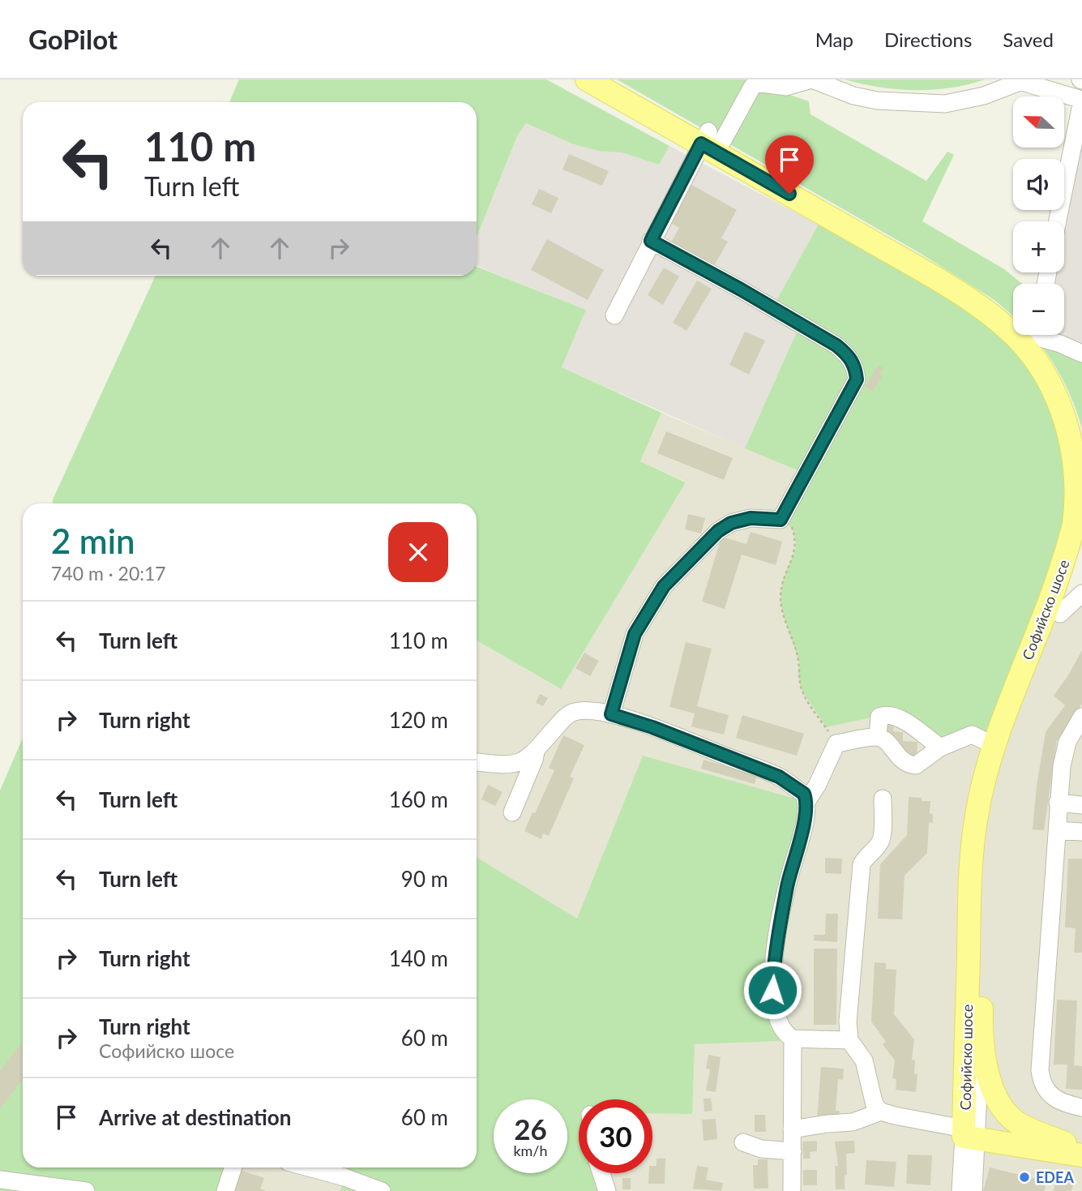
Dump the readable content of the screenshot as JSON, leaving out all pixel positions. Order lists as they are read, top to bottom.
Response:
{
  "streets": {
    "main road": ["Софийско шосе"]
  },
  "places": ["EDEA"],
  "north": "left",
  "page": {
    "header": "GoPilot",
    "nav": ["Map", "Directions", "Saved"],
    "map_buttons": ["+", "−"],
    "turn": ["110 m", "Turn left"],
    "heading": ["2 min", "740 m · 20:17"],
    "list": [
      {
        "name": "Turn left",
        "value": "110 m"
      },
      {
        "name": "Turn right",
        "value": "120 m"
      },
      {
        "name": "Turn left",
        "value": "160 m"
      },
      {
        "name": "Turn left",
        "value": "90 m"
      },
      {
        "name": "Turn right",
        "value": "140 m"
      },
      {
        "name": "Turn right",
        "note": "Софийско шосе",
        "value": "60 m"
      },
      {
        "name": "Arrive at destination",
        "value": "60 m"
      }
    ],
    "speed": "26 km/h",
    "limit": "30"
  }
}
